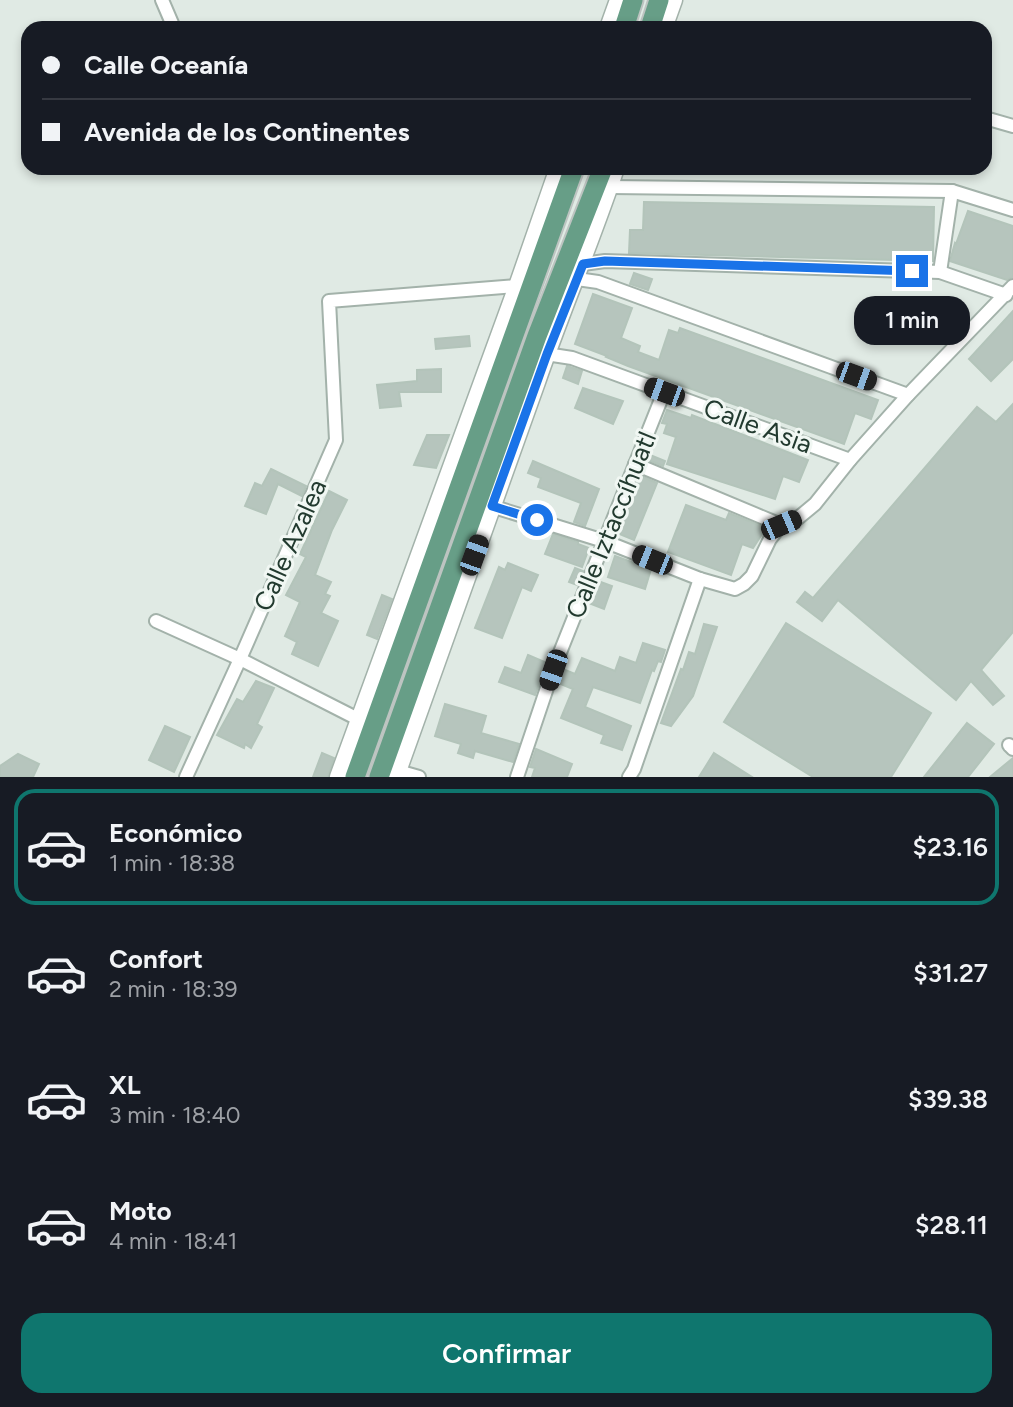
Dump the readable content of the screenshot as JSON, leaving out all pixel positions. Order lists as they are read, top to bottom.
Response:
{
  "streets": {
    "street": ["Calle Asia", "Calle Iztaccíhuatl", "Calle Azalea"]
  },
  "crossings": [
    ["Calle Asia", "Calle Iztaccíhuatl"]
  ],
  "page": {
    "banner": ["Calle Oceanía", "Avenida de los Continentes"],
    "bubble": "1 min",
    "list": [
      {
        "name": "Económico",
        "note": "1 min · 18:38",
        "value": "$23.16"
      },
      {
        "name": "Confort",
        "note": "2 min · 18:39",
        "value": "$31.27"
      },
      {
        "name": "XL",
        "note": "3 min · 18:40",
        "value": "$39.38"
      },
      {
        "name": "Moto",
        "note": "4 min · 18:41",
        "value": "$28.11"
      }
    ],
    "buttons": "Confirmar"
  }
}
